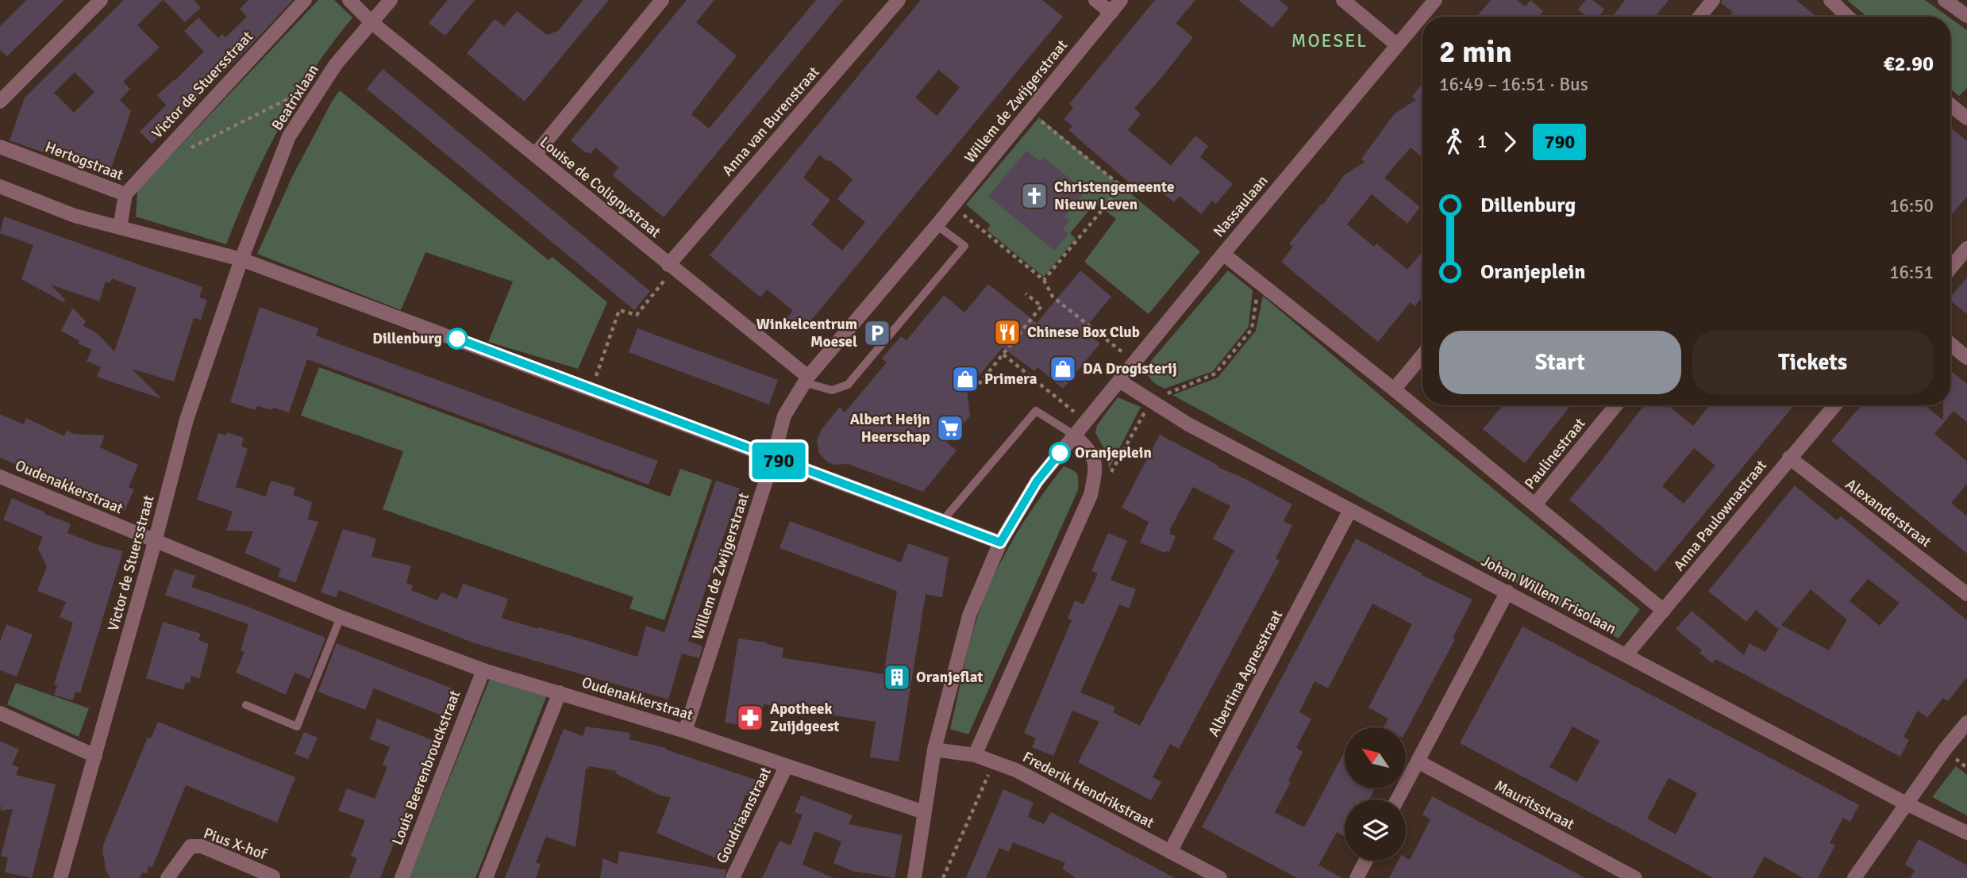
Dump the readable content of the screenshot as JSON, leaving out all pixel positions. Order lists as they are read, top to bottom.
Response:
{
  "streets": {
    "street": [
      "Victor de Stuersstraat",
      "Beatrixlaan",
      "Willem de Zwijgerstraat",
      "Anna van Burenstraat",
      "Hertogstraat",
      "Louise de Colignystraat",
      "Nassaulaan",
      "Paulinestraat",
      "Oudenakkerstraat",
      "Alexanderstraat",
      "Anna Paulownastraat",
      "Johan Willem Frisolaan",
      "Albertina Agnesstraat",
      "Louis Beerenbrouckstraat",
      "Frederik Hendrikstraat",
      "Mauritsstraat",
      "Goudriaanstraat",
      "Pius X-hof"
    ]
  },
  "crossings": [
    ["Victor de Stuersstraat", "Beatrixlaan"],
    ["Victor de Stuersstraat", "Hertogstraat"],
    ["Victor de Stuersstraat", "Oudenakkerstraat"],
    ["Beatrixlaan", "Louise de Colignystraat"],
    ["Willem de Zwijgerstraat", "Louise de Colignystraat"],
    ["Willem de Zwijgerstraat", "Oudenakkerstraat"],
    ["Anna van Burenstraat", "Louise de Colignystraat"],
    ["Nassaulaan", "Johan Willem Frisolaan"],
    ["Oudenakkerstraat", "Louis Beerenbrouckstraat"],
    ["Oudenakkerstraat", "Goudriaanstraat"],
    ["Alexanderstraat", "Anna Paulownastraat"],
    ["Anna Paulownastraat", "Johan Willem Frisolaan"],
    ["Johan Willem Frisolaan", "Albertina Agnesstraat"],
    ["Albertina Agnesstraat", "Frederik Hendrikstraat"]
  ],
  "districts": ["MOESEL"],
  "places": {
    "church": ["Christengemeente Nieuw Leven"],
    "restaurant": ["Chinese Box Club"],
    "parking": ["Winkelcentrum Moesel"],
    "other": ["Dillenburg", "Oranjeplein"],
    "shop": ["DA Drogisterij", "Primera"],
    "supermarket": ["Albert Heijn Heerschap"],
    "building": ["Oranjeflat"],
    "pharmacy": ["Apotheek Zuijdgeest"]
  },
  "lines": ["bus line 790"],
  "north": "top left",
  "page": {
    "on_map": "790",
    "heading": ["2 min", "16:49 – 16:51 · Bus", "€2.90"],
    "legs": ["1", "790"],
    "list": [
      {
        "name": "Dillenburg",
        "value": "16:50"
      },
      {
        "name": "Oranjeplein",
        "value": "16:51"
      }
    ],
    "buttons": ["Start", "Tickets"]
  }
}
